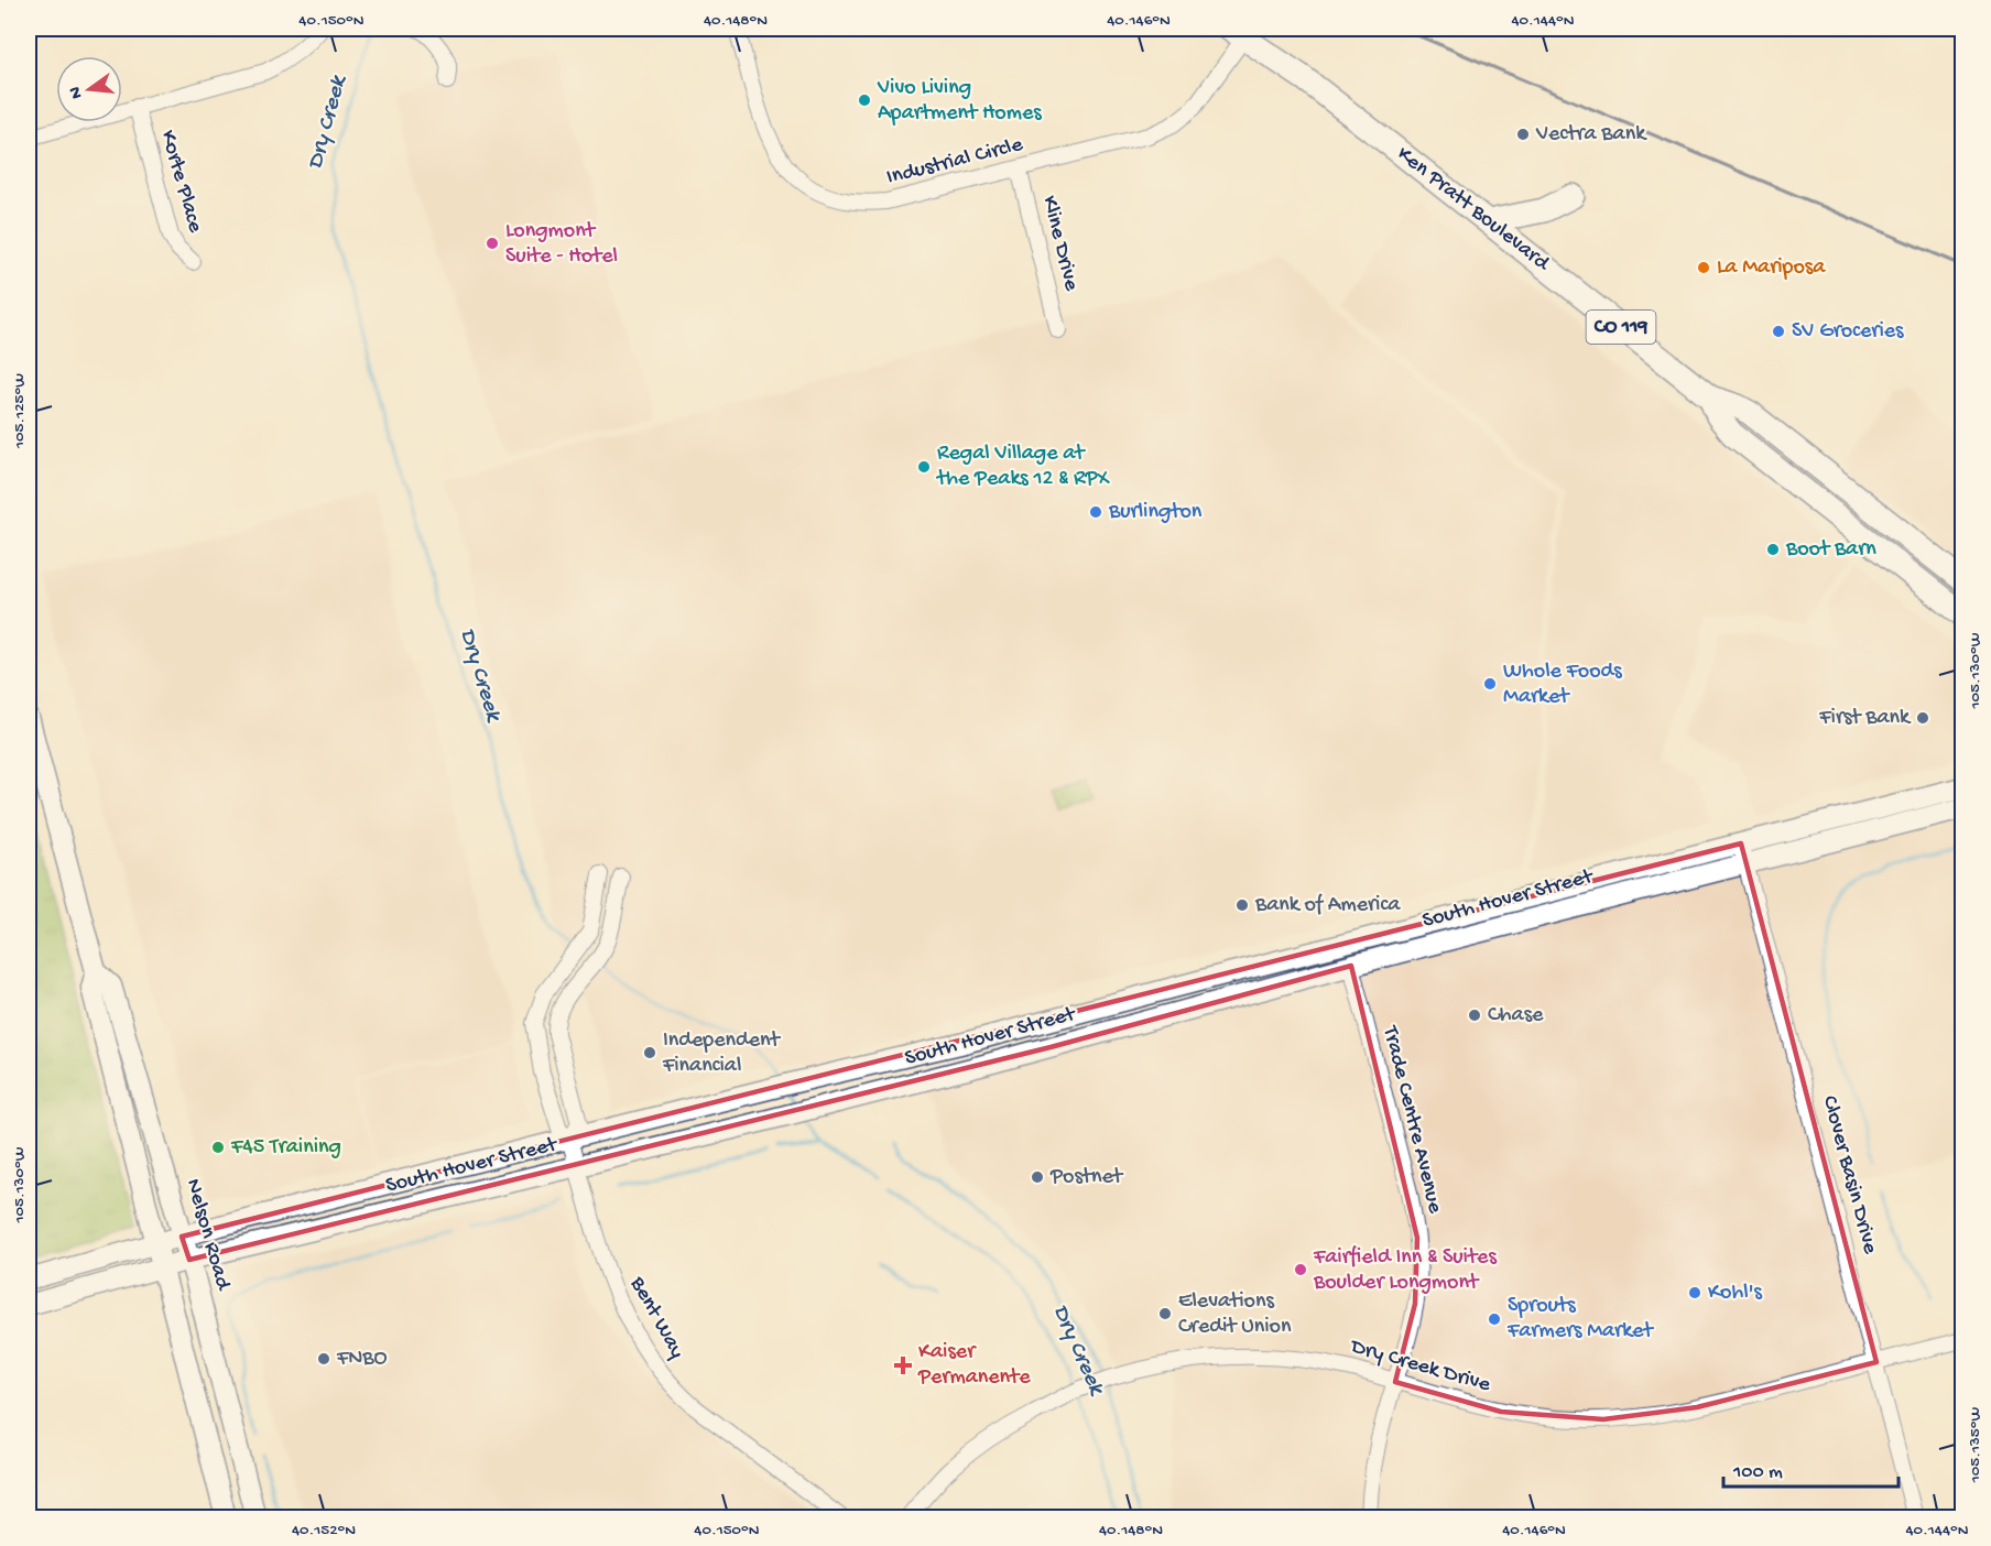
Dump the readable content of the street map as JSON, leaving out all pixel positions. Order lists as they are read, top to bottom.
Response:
{
  "streets": {
    "highway": ["Ken Pratt Boulevard", "CO 119"],
    "main road": ["South Hover Street", "Nelson Road"],
    "street": [
      "Industrial Circle",
      "Korte Place",
      "Kline Drive",
      "Trade Centre Avenue",
      "Clover Basin Drive",
      "Bent Way",
      "Dry Creek Drive"
    ]
  },
  "crossings": [
    ["Industrial Circle", "Ken Pratt Boulevard"],
    ["Industrial Circle", "Kline Drive"],
    ["South Hover Street", "Trade Centre Avenue"],
    ["South Hover Street", "Clover Basin Drive"],
    ["South Hover Street", "Nelson Road"],
    ["South Hover Street", "Bent Way"],
    ["Trade Centre Avenue", "Dry Creek Drive"],
    ["Clover Basin Drive", "Dry Creek Drive"]
  ],
  "water": ["Dry Creek"],
  "places": {
    "other": [
      "Vivo Living Apartment Homes",
      "Vectra Bank",
      "Longmont Suite - Hotel",
      "La Mariposa",
      "SV Groceries",
      "Regal Village at the Peaks 12 & RPX",
      "Burlington",
      "Boot Barn",
      "Whole Foods Market",
      "First Bank",
      "Bank of America",
      "Chase",
      "Independent Financial",
      "F45 Training",
      "Postnet",
      "Fairfield Inn & Suites Boulder Longmont",
      "Kohl's",
      "Elevations Credit Union",
      "Sprouts Farmers Market",
      "FNBO"
    ],
    "health": ["Kaiser Permanente"]
  },
  "scale_bar": "100 m",
  "north": "left",
  "coordinates": [
    "40.150°N",
    "40.148°N",
    "40.146°N",
    "40.144°N",
    "105.125°W",
    "105.130°W",
    "105.135°W",
    "40.152°N"
  ]
}
